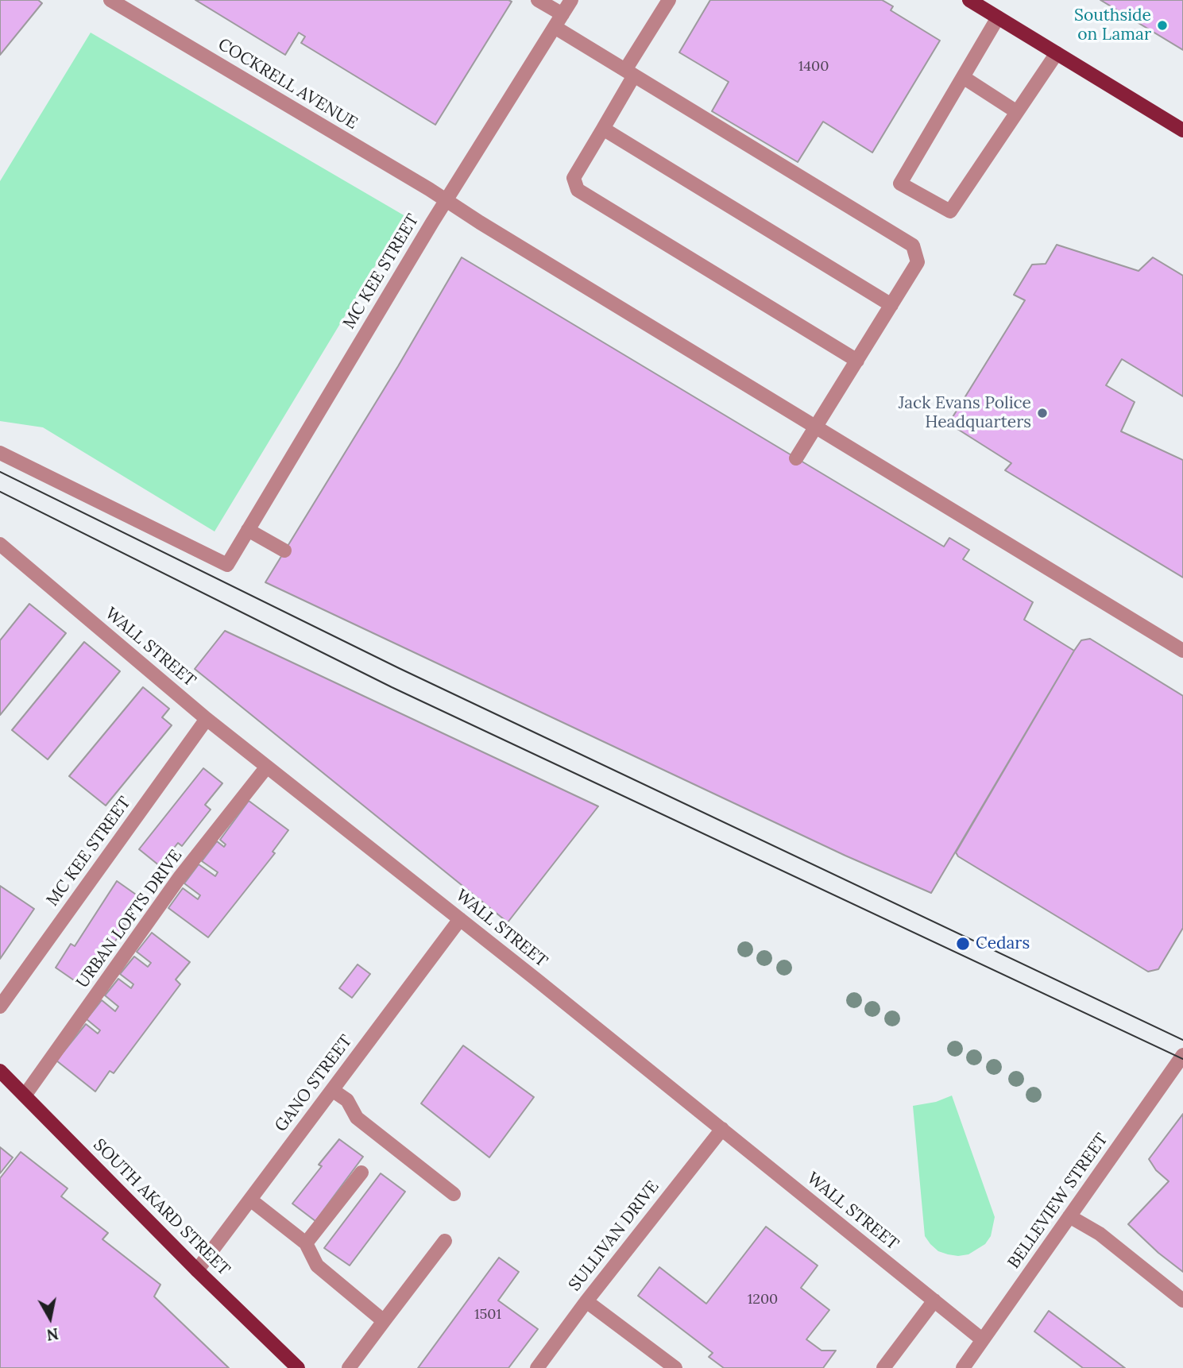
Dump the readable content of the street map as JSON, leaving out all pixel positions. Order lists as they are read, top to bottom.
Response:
{
  "streets": {
    "main road": ["SOUTH AKARD STREET"],
    "street": [
      "COCKRELL AVENUE",
      "MC KEE STREET",
      "WALL STREET",
      "URBAN LOFTS DRIVE",
      "GANO STREET",
      "BELLEVIEW STREET",
      "SULLIVAN DRIVE"
    ]
  },
  "crossings": [
    ["COCKRELL AVENUE", "MC KEE STREET"],
    ["MC KEE STREET", "WALL STREET"],
    ["WALL STREET", "URBAN LOFTS DRIVE"],
    ["WALL STREET", "GANO STREET"],
    ["WALL STREET", "BELLEVIEW STREET"],
    ["WALL STREET", "SULLIVAN DRIVE"],
    ["URBAN LOFTS DRIVE", "SOUTH AKARD STREET"],
    ["GANO STREET", "SOUTH AKARD STREET"]
  ],
  "places": ["Southside on Lamar", "Jack Evans Police Headquarters", "Cedars"],
  "house_numbers": ["1400", "1200", "1501"],
  "north": "bottom"
}
